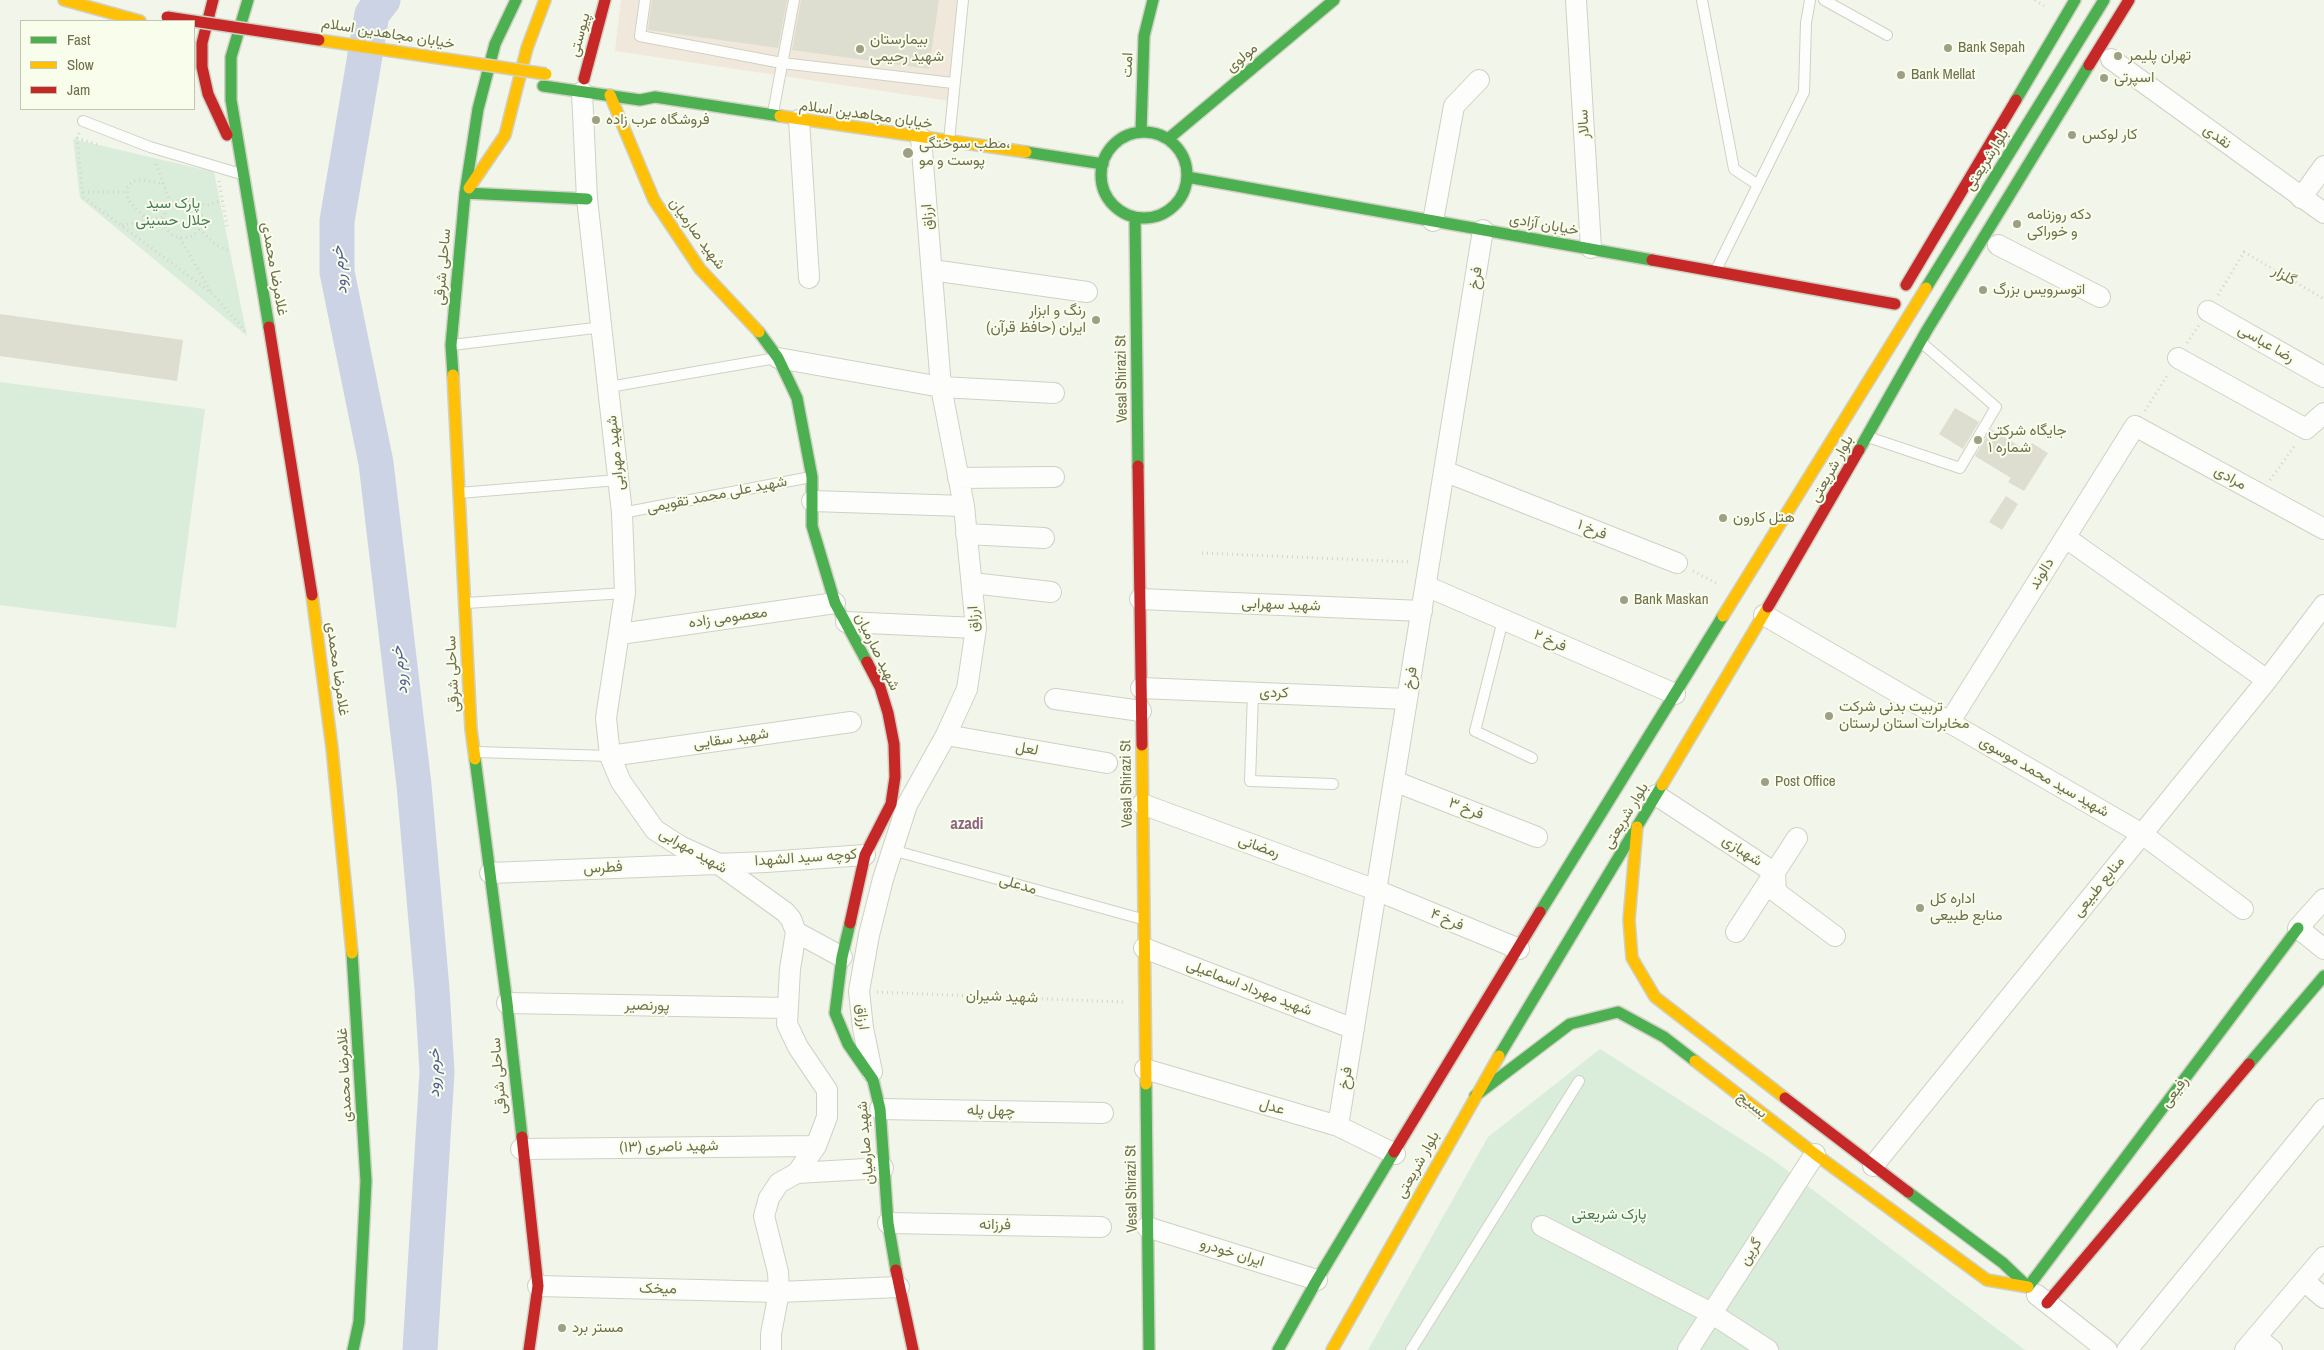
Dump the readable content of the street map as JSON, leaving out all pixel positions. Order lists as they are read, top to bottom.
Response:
{
  "streets": {
    "main road": [
      "خیابان مجاهدین اسلام",
      "پیوستی",
      "مولوی",
      "امت",
      "بلوارشریعتی",
      "خیابان آزادی",
      "شهید صارمیان",
      "ساحلی شرقی",
      "غلامرضا محمدی",
      "Vesal Shirazi St",
      "بلوار شریعتی",
      "رفیعی",
      "بسیج"
    ],
    "street": [
      "سالار",
      "نقدی",
      "ارزاق",
      "فرخ",
      "رضا عباسی",
      "شهید مهرابی",
      "مرادی",
      "فرخ ۱",
      "دالوند",
      "شهید سهرابی",
      "معصومی زاده",
      "فرخ ۲",
      "کردی",
      "شهید سقایی",
      "لعل",
      "شهید سید محمد موسوی",
      "فرخ ۳",
      "رمضانی",
      "شهبازی",
      "کوچه سید الشهدا",
      "فطرس",
      "منابع طبیعی",
      "فرخ ۴",
      "شهید مهرداد اسماعیلی",
      "پورنصیر",
      "عدل",
      "چهل پله",
      "شهید ناصری (۱۳)",
      "فرزانه",
      "گرین",
      "ایران خودرو",
      "میخک"
    ],
    "lane": ["شهید علی محمد تقویمی", "مدعلی"],
    "path": ["گلزار", "شهید شیران"]
  },
  "crossings": [
    ["خیابان مجاهدین اسلام", "پیوستی"],
    ["خیابان مجاهدین اسلام", "مولوی"],
    ["خیابان مجاهدین اسلام", "امت"],
    ["خیابان مجاهدین اسلام", "ارزاق"],
    ["خیابان مجاهدین اسلام", "خیابان آزادی"],
    ["خیابان مجاهدین اسلام", "شهید صارمیان"],
    ["خیابان مجاهدین اسلام", "Vesal Shirazi St"],
    ["خیابان مجاهدین اسلام", "شهید مهرابی"],
    ["پیوستی", "شهید مهرابی"],
    ["مولوی", "امت"],
    ["مولوی", "خیابان آزادی"],
    ["مولوی", "Vesal Shirazi St"],
    ["امت", "خیابان آزادی"],
    ["امت", "Vesal Shirazi St"],
    ["سالار", "خیابان آزادی"],
    ["بلوارشریعتی", "بلوار شریعتی"],
    ["ارزاق", "شهید صارمیان"],
    ["ارزاق", "لعل"],
    ["ارزاق", "مدعلی"],
    ["ارزاق", "شهید شیران"],
    ["خیابان آزادی", "فرخ"],
    ["خیابان آزادی", "Vesal Shirazi St"],
    ["شهید صارمیان", "شهید علی محمد تقویمی"],
    ["شهید صارمیان", "معصومی زاده"],
    ["شهید صارمیان", "کوچه سید الشهدا"],
    ["شهید صارمیان", "چهل پله"],
    ["شهید صارمیان", "فرزانه"],
    ["شهید صارمیان", "میخک"],
    ["ساحلی شرقی", "فطرس"],
    ["ساحلی شرقی", "پورنصیر"],
    ["ساحلی شرقی", "شهید ناصری (۱۳)"],
    ["ساحلی شرقی", "میخک"],
    ["گلزار", "رضا عباسی"],
    ["فرخ", "فرخ ۱"],
    ["فرخ", "شهید سهرابی"],
    ["فرخ", "فرخ ۲"],
    ["فرخ", "کردی"],
    ["فرخ", "فرخ ۳"],
    ["فرخ", "رمضانی"],
    ["فرخ", "فرخ ۴"],
    ["فرخ", "شهید مهرداد اسماعیلی"],
    ["فرخ", "عدل"],
    ["Vesal Shirazi St", "شهید سهرابی"],
    ["Vesal Shirazi St", "کردی"],
    ["Vesal Shirazi St", "رمضانی"],
    ["Vesal Shirazi St", "مدعلی"],
    ["Vesal Shirazi St", "شهید مهرداد اسماعیلی"],
    ["Vesal Shirazi St", "شهید شیران"],
    ["Vesal Shirazi St", "عدل"],
    ["Vesal Shirazi St", "ایران خودرو"],
    ["شهید مهرابی", "شهید علی محمد تقویمی"],
    ["شهید مهرابی", "معصومی زاده"],
    ["شهید مهرابی", "شهید سقایی"],
    ["شهید مهرابی", "کوچه سید الشهدا"],
    ["شهید مهرابی", "فطرس"],
    ["بلوار شریعتی", "فرخ ۲"],
    ["بلوار شریعتی", "شهید سید محمد موسوی"],
    ["بلوار شریعتی", "شهبازی"],
    ["بلوار شریعتی", "فرخ ۴"],
    ["بلوار شریعتی", "بسیج"],
    ["بلوار شریعتی", "عدل"],
    ["بلوار شریعتی", "ایران خودرو"],
    ["مرادی", "دالوند"],
    ["دالوند", "شهید سید محمد موسوی"],
    ["شهید سید محمد موسوی", "منابع طبیعی"],
    ["رمضانی", "فرخ ۴"],
    ["کوچه سید الشهدا", "فطرس"],
    ["منابع طبیعی", "بسیج"],
    ["رفیعی", "بسیج"],
    ["بسیج", "گرین"]
  ],
  "districts": ["azadi"],
  "water": ["خرم رود"],
  "parks": ["پارک سید جلال حسینی", "پارک شریعتی"],
  "places": [
    "Bank Sepah",
    "بیمارستان شهید رحیمی",
    "تهران پلیمر",
    "Bank Mellat",
    "اسپرتی",
    "فروشگاه عرب زاده",
    "کار لوکس",
    "مطب سوختگی، پوست و مو",
    "دکه روزنامه و خوراکی",
    "اتوسرویس بزرگ",
    "رنگ و ابزار ایران (حافظ قرآن)",
    "جایگاه شرکتی شماره ۱",
    "هتل کارون",
    "Bank Maskan",
    "تربیت بدنی شرکت مخابرات استان لرستان",
    "Post Office",
    "اداره کل منابع طبیعی",
    "مستر برد"
  ],
  "legend": ["Fast", "Slow", "Jam"]
}
